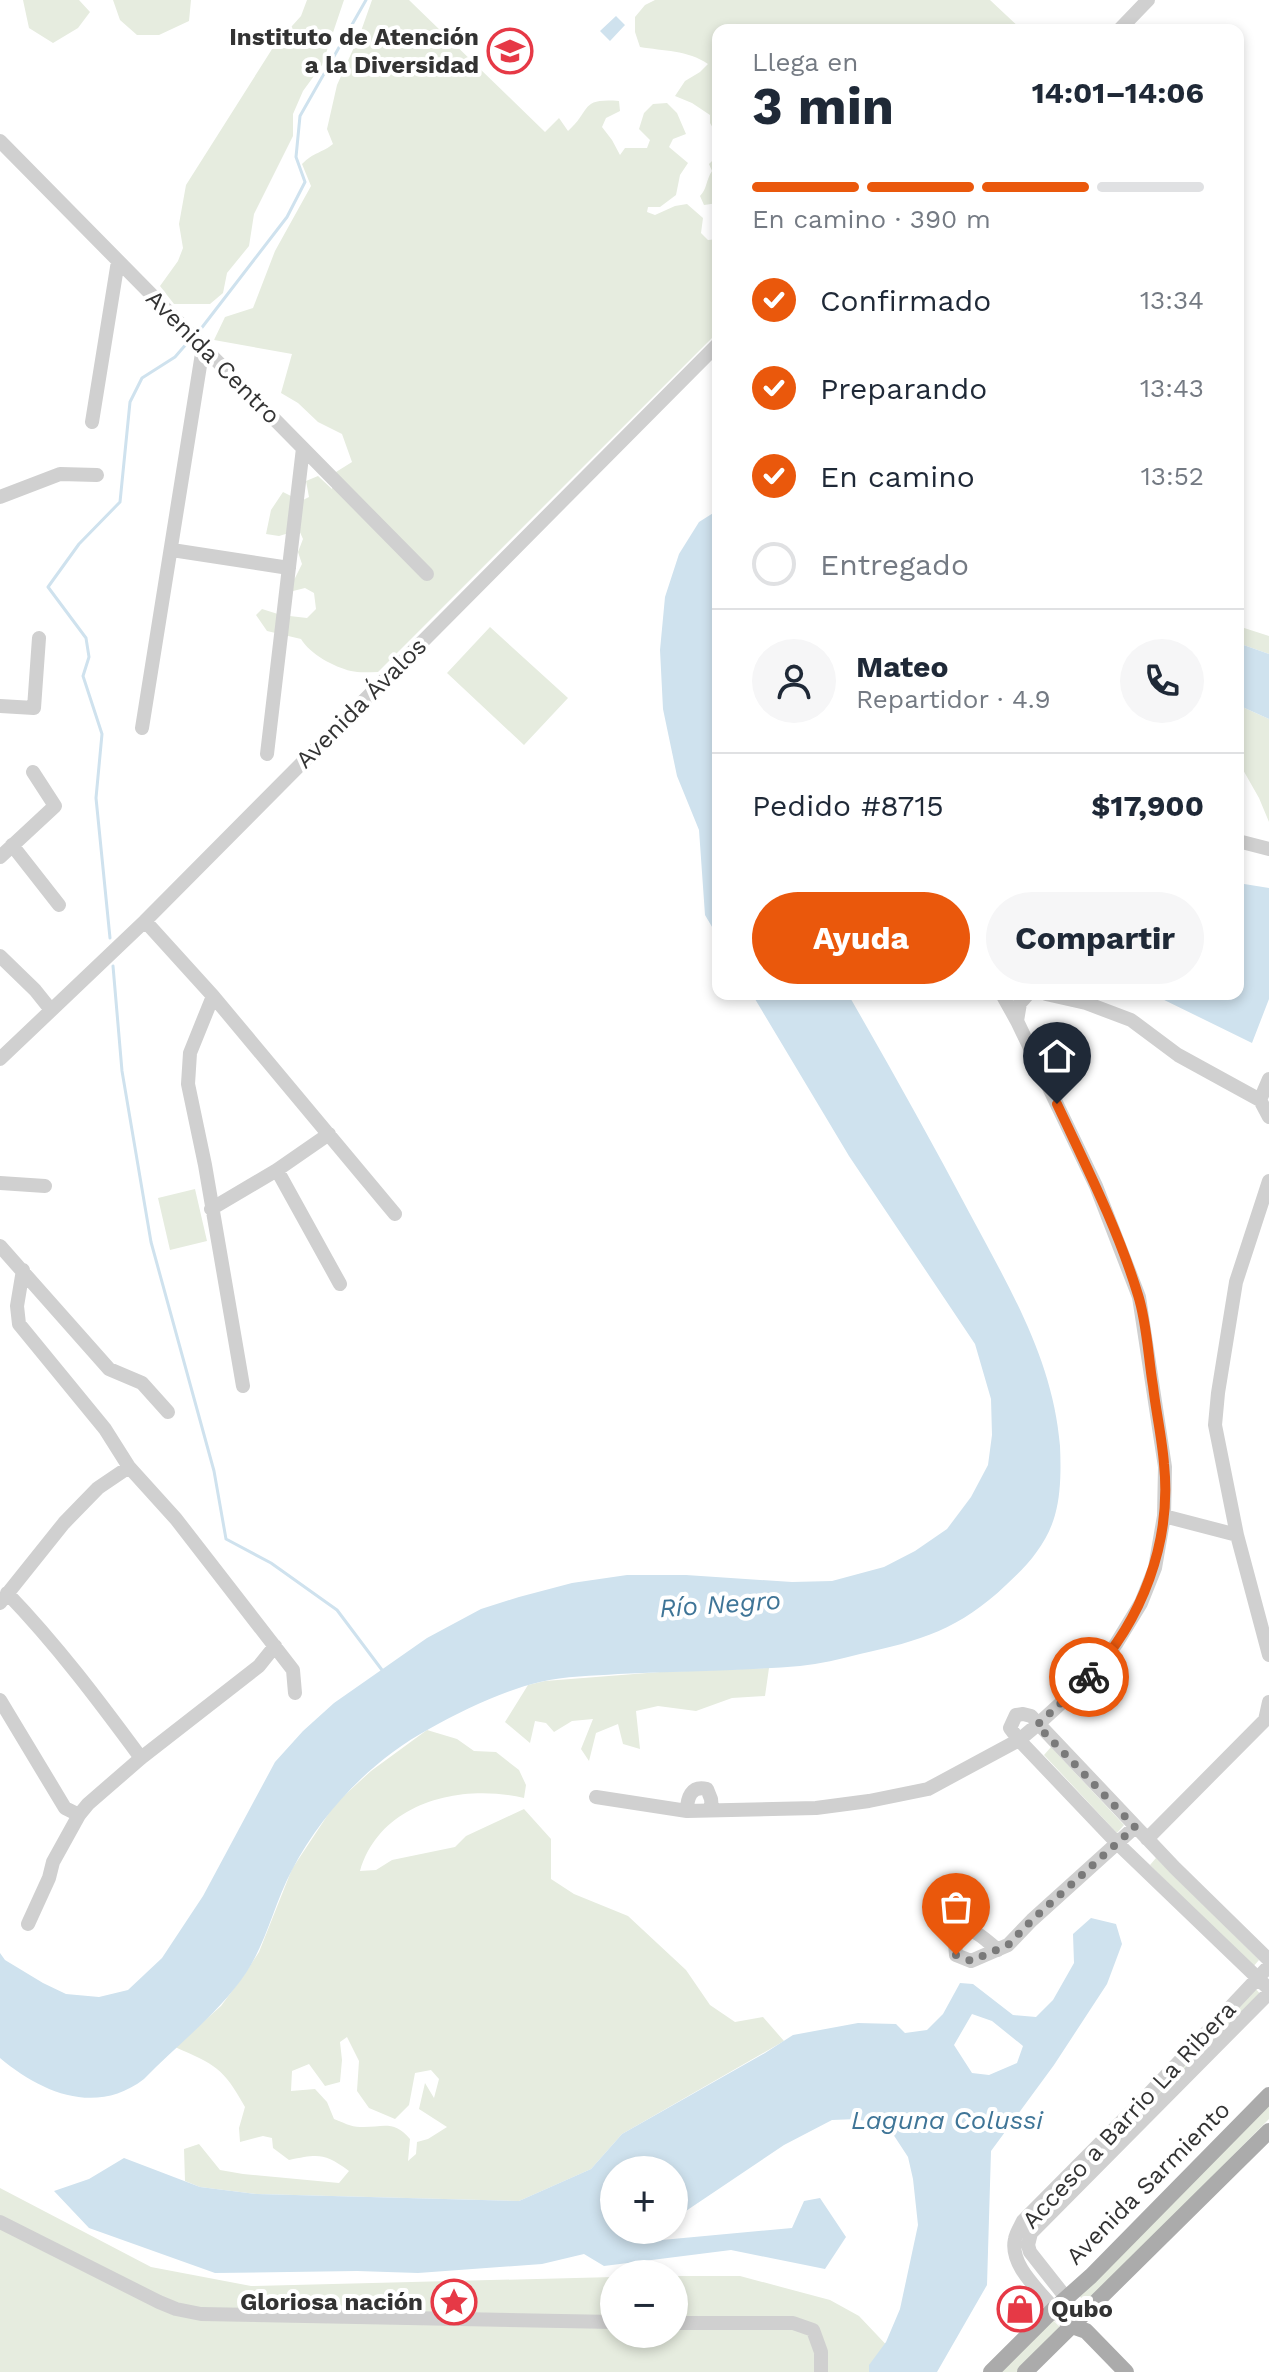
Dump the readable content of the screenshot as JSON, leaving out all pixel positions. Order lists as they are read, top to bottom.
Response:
{
  "streets": {
    "main road": ["Avenida Sarmiento"],
    "street": ["Avenida Centro", "Avenida Ávalos", "Acceso a Barrio La Ribera"]
  },
  "crossings": [
    ["Acceso a Barrio La Ribera", "Avenida Sarmiento"]
  ],
  "water": ["Río Negro", "Laguna Colussi"],
  "places": {
    "school or university": ["Instituto de Atención a la Diversidad"],
    "place": ["Gloriosa nación"],
    "shop": ["Qubo"]
  },
  "page": {
    "heading": ["3 min", "Llega en", "14:01–14:06"],
    "panel": [
      "Mateo",
      "Repartidor · 4.9",
      "Pedido #8715",
      "$17,900"
    ],
    "bar": "En camino · 390 m",
    "list": [
      ["Confirmado", "13:34"],
      ["Preparando", "13:43"],
      ["En camino", "13:52"],
      "Entregado"
    ],
    "buttons": ["Ayuda", "Compartir"],
    "map_buttons": ["+", "−"]
  }
}
